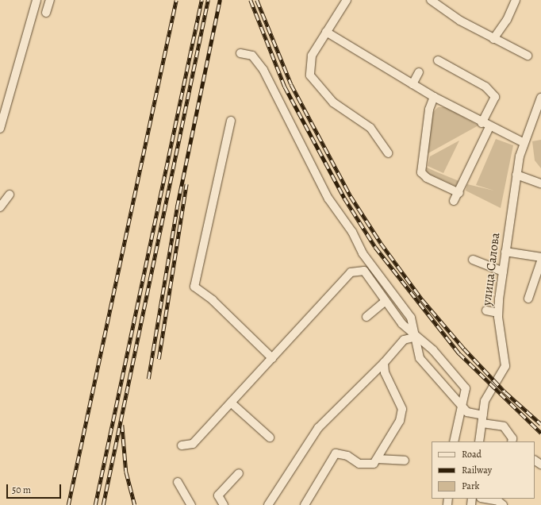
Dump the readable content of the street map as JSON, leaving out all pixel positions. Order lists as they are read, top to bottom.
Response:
{
  "streets": {
    "street": ["улица Салова"]
  },
  "legend": ["Road", "Railway", "Park"],
  "scale_bar": "50 m"
}
